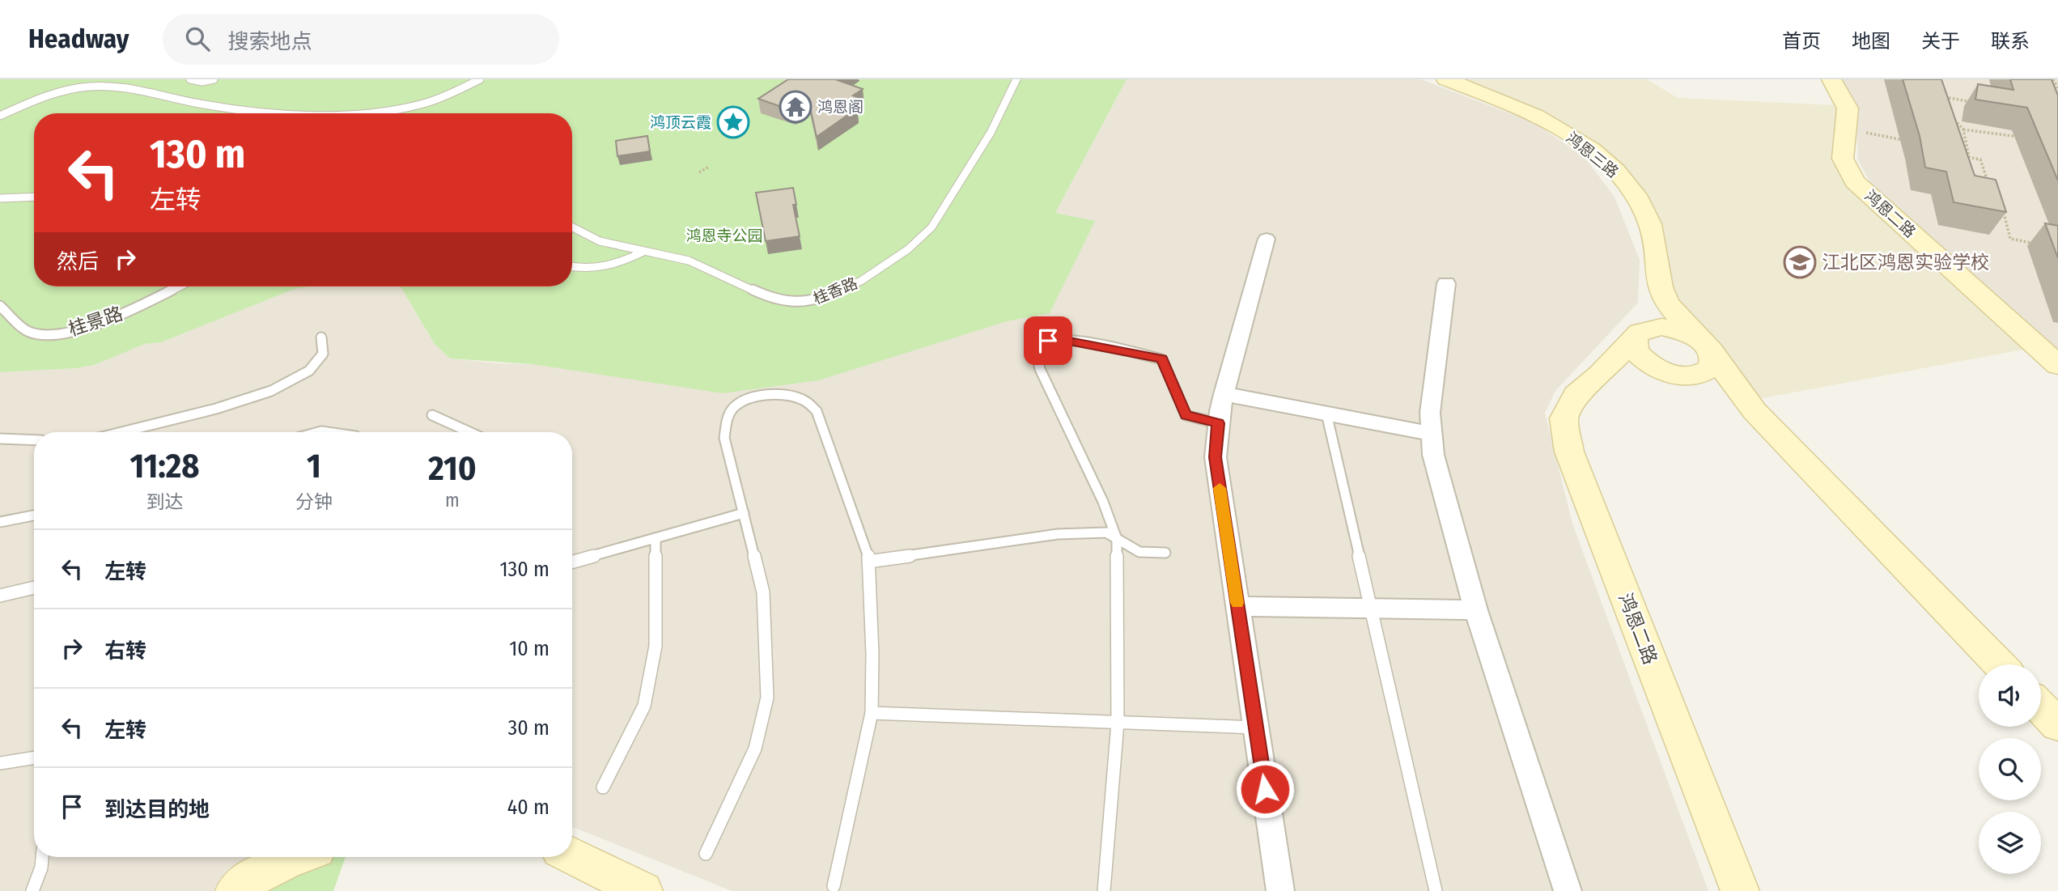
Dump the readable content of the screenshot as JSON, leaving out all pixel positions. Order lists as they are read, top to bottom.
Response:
{
  "streets": {
    "street": ["鸿恩三路", "鸿恩二路"],
    "lane": ["桂香路", "桂景路"]
  },
  "crossings": [
    ["鸿恩三路", "鸿恩二路"]
  ],
  "parks": ["鸿恩寺公园"],
  "places": {
    "temple": ["鸿恩阁"],
    "place": ["鸿顶云霞"],
    "school or university": ["江北区鸿恩实验学校"]
  },
  "page": {
    "header": "Headway",
    "search": "搜索地点",
    "nav": [
      "首页",
      "地图",
      "关于",
      "联系"
    ],
    "turn": ["130 m", "左转"],
    "then": "然后",
    "eta": [
      "11:28",
      "到达",
      "1",
      "分钟",
      "210",
      "m"
    ],
    "list": [
      {
        "name": "左转",
        "value": "130 m"
      },
      {
        "name": "右转",
        "value": "10 m"
      },
      {
        "name": "左转",
        "value": "30 m"
      },
      {
        "name": "到达目的地",
        "value": "40 m"
      }
    ]
  }
}
